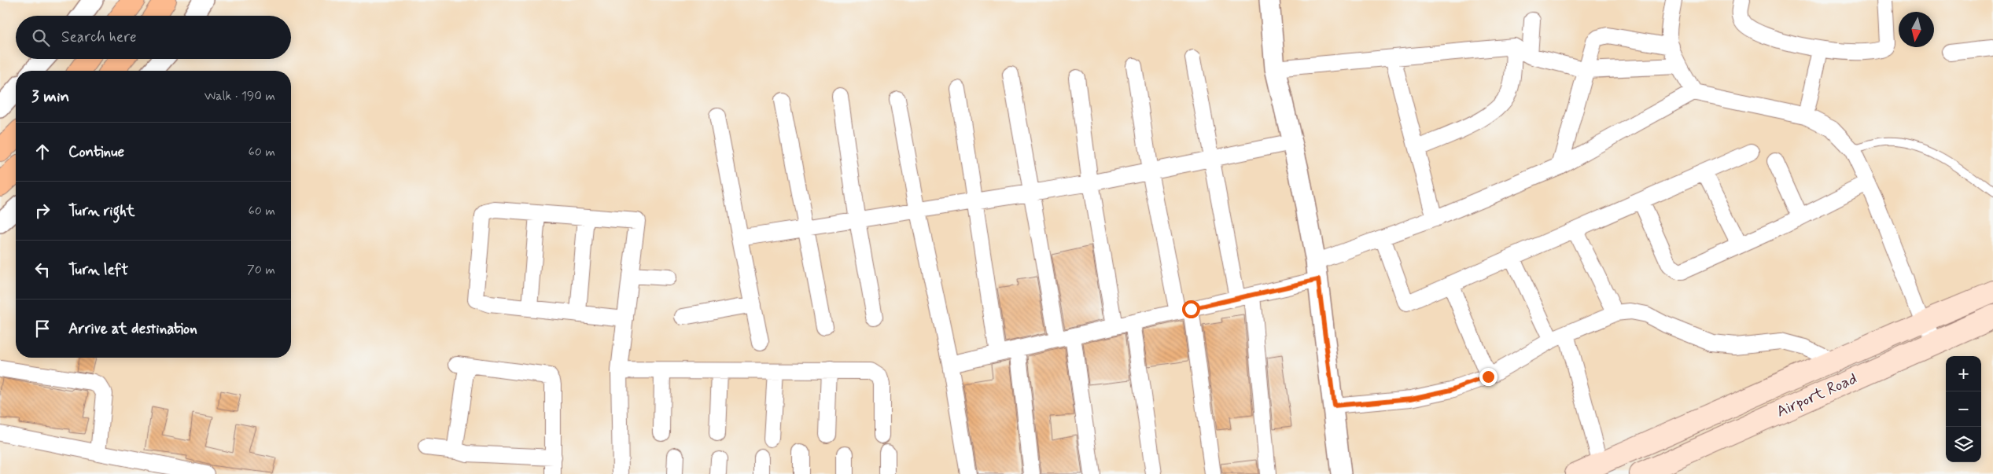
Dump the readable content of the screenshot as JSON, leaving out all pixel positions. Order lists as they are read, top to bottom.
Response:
{
  "streets": {
    "main road": ["Airport Road"]
  },
  "north": "bottom",
  "page": {
    "search": "Search here",
    "heading": ["3 min", "Walk · 190 m"],
    "list": [
      ["Continue", "60 m"],
      ["Turn right", "60 m"],
      ["Turn left", "70 m"],
      "Arrive at destination"
    ],
    "map_buttons": ["+", "−"]
  }
}
